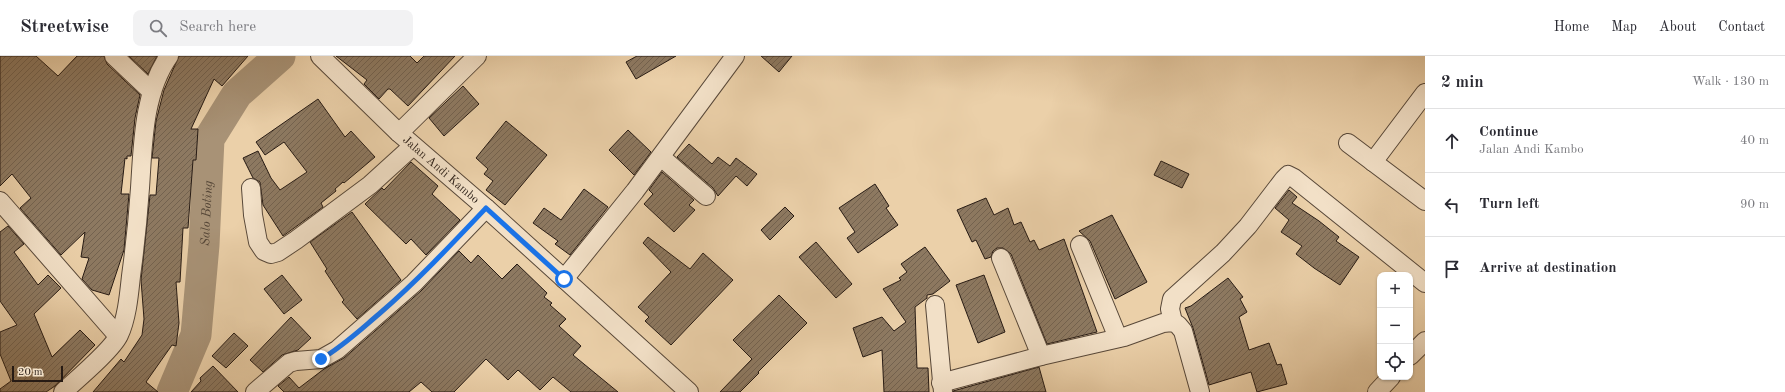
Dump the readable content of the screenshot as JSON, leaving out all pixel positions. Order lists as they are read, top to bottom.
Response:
{
  "streets": {
    "street": ["Jalan Andi Kambo"]
  },
  "water": ["Salo Boting"],
  "scale_bar": "20 m",
  "page": {
    "header": "Streetwise",
    "search": "Search here",
    "nav": [
      "Home",
      "Map",
      "About",
      "Contact"
    ],
    "heading": ["2 min", "Walk · 130 m"],
    "list": [
      ["Continue", "Jalan Andi Kambo", "40 m"],
      ["Turn left", "90 m"],
      "Arrive at destination"
    ],
    "map_buttons": ["+", "−"],
    "scale": "20 m"
  }
}
